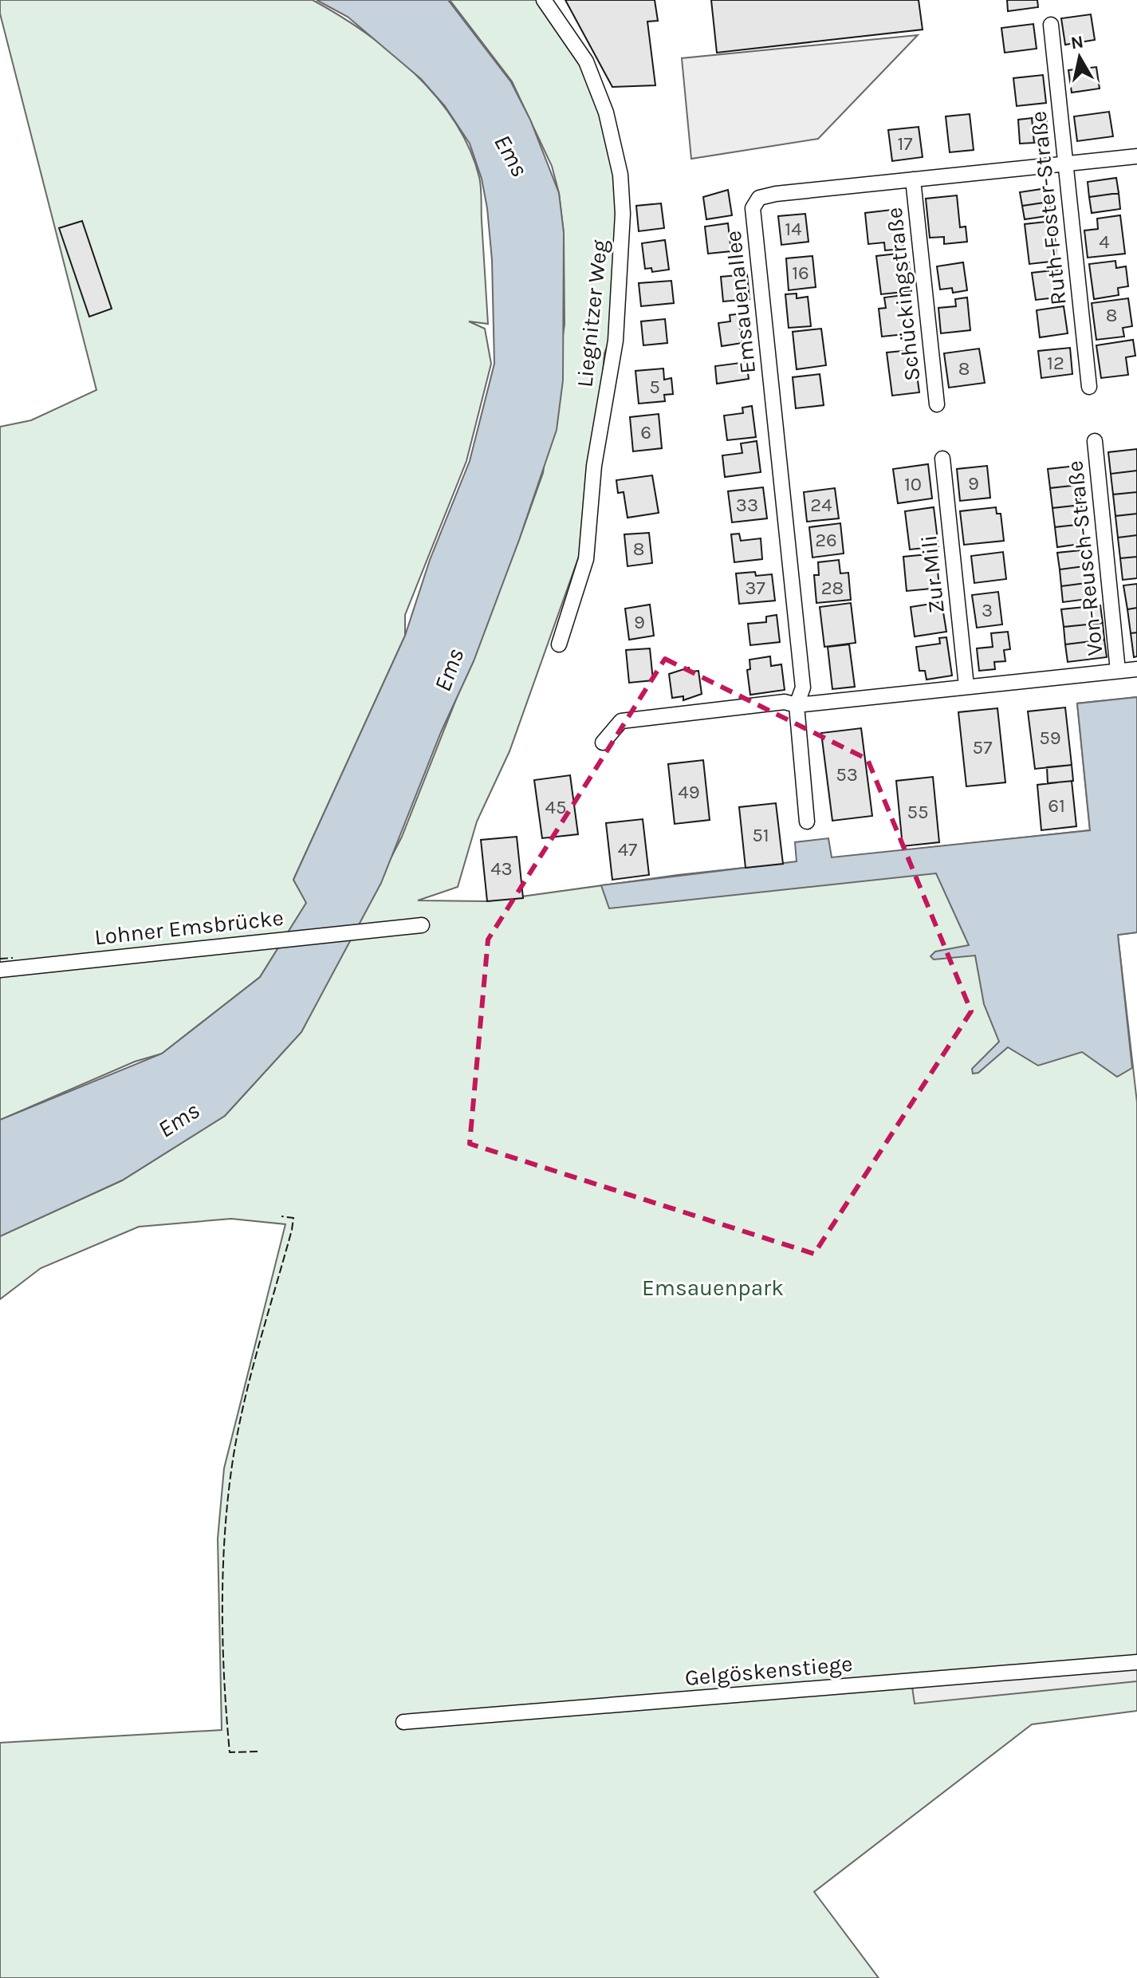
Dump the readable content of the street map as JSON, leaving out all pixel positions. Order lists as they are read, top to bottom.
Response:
{
  "streets": {
    "street": [
      "Ruth-Foster-Straße",
      "Schückingstraße",
      "Emsauenallee",
      "Liegnitzer Weg",
      "Von-Reusch-Straße",
      "Zur Mili",
      "Lohner Emsbrücke",
      "Gelgöskenstiege"
    ]
  },
  "crossings": [
    ["Ruth-Foster-Straße", "Emsauenallee"],
    ["Schückingstraße", "Emsauenallee"]
  ],
  "water": ["Ems"],
  "parks": ["Emsauenpark"],
  "house_numbers": [
    "17",
    "14",
    "4",
    "16",
    "8",
    "12",
    "8",
    "5",
    "6",
    "9",
    "10",
    "33",
    "24",
    "26",
    "8",
    "37",
    "28",
    "3",
    "9",
    "59",
    "57",
    "53",
    "49",
    "61",
    "45",
    "55",
    "51",
    "47",
    "43"
  ],
  "north": "top"
}
